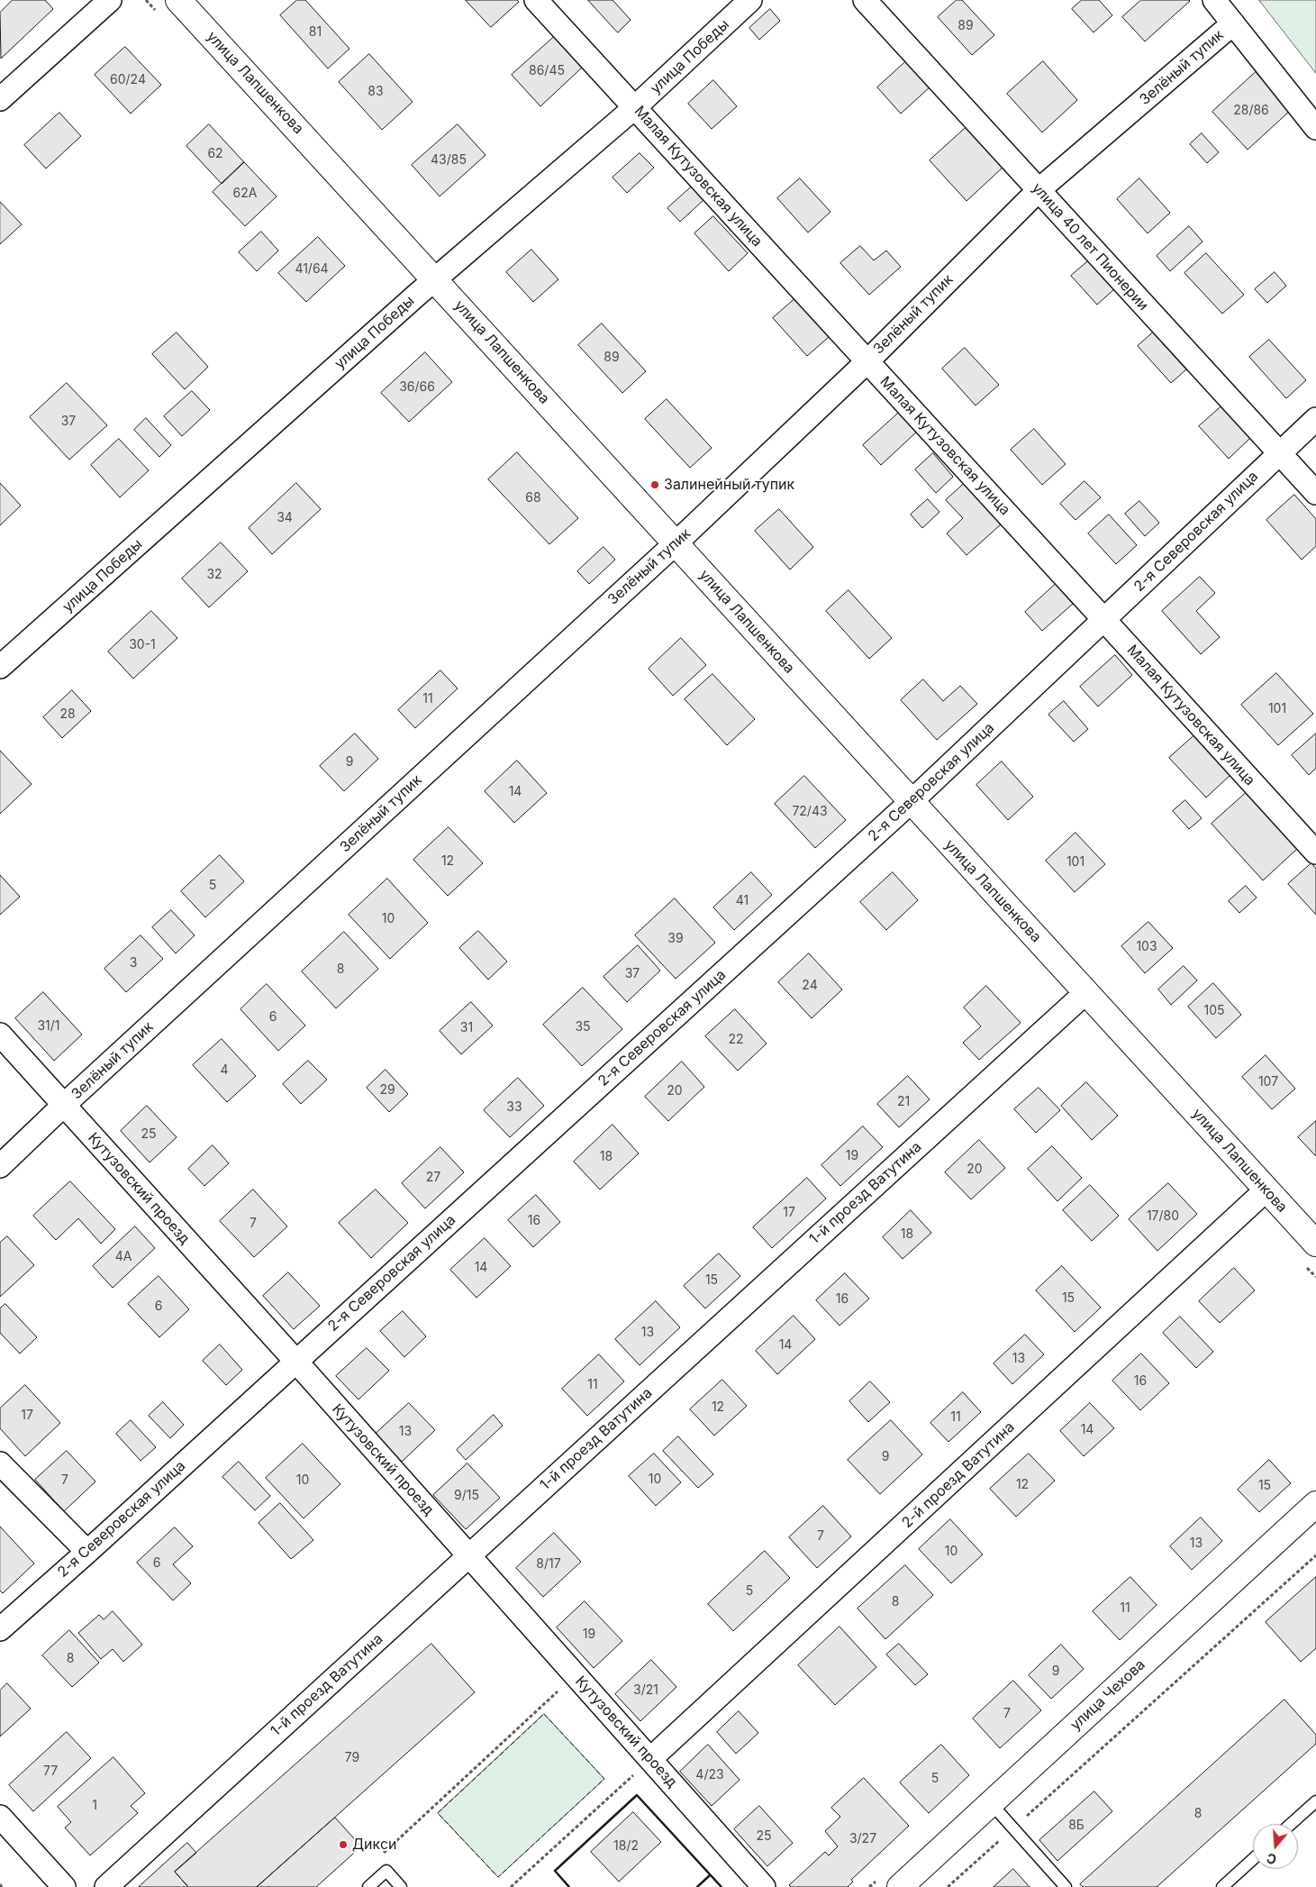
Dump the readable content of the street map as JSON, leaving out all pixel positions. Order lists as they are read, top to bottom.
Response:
{
  "streets": {
    "street": [
      "улица Победы",
      "Зелёный тупик",
      "улица Лапшенкова",
      "Малая Кутузовская улица",
      "улица 40 лет Пионерии",
      "2-я Северовская улица",
      "Кутузовский проезд",
      "1-й проезд Ватутина",
      "2-й проезд Ватутина",
      "улица Чехова"
    ]
  },
  "crossings": [
    ["улица Победы", "улица Лапшенкова"],
    ["улица Победы", "Малая Кутузовская улица"],
    ["Зелёный тупик", "улица Лапшенкова"],
    ["Зелёный тупик", "Малая Кутузовская улица"],
    ["Зелёный тупик", "улица 40 лет Пионерии"],
    ["Зелёный тупик", "Кутузовский проезд"],
    ["улица Лапшенкова", "2-я Северовская улица"],
    ["улица Лапшенкова", "1-й проезд Ватутина"],
    ["улица Лапшенкова", "2-й проезд Ватутина"],
    ["Малая Кутузовская улица", "2-я Северовская улица"],
    ["улица 40 лет Пионерии", "2-я Северовская улица"],
    ["2-я Северовская улица", "Кутузовский проезд"],
    ["Кутузовский проезд", "1-й проезд Ватутина"],
    ["Кутузовский проезд", "2-й проезд Ватутина"]
  ],
  "places": ["Залинейный тупик", "Дикси"],
  "house_numbers": [
    "89",
    "81",
    "86/45",
    "60/24",
    "83",
    "28/86",
    "62",
    "43/85",
    "62А",
    "41/64",
    "89",
    "36/66",
    "37",
    "68",
    "34",
    "32",
    "30-1",
    "11",
    "101",
    "28",
    "9",
    "14",
    "72/43",
    "12",
    "101",
    "5",
    "41",
    "10",
    "39",
    "103",
    "3",
    "8",
    "37",
    "24",
    "105",
    "6",
    "31/1",
    "35",
    "31",
    "22",
    "4",
    "107",
    "29",
    "20",
    "21",
    "33",
    "25",
    "19",
    "18",
    "20",
    "27",
    "17",
    "17/80",
    "16",
    "7",
    "18",
    "4А",
    "14",
    "15",
    "15",
    "16",
    "6",
    "13",
    "14",
    "13",
    "16",
    "11",
    "12",
    "17",
    "11",
    "14",
    "13",
    "9",
    "10",
    "7",
    "10",
    "12",
    "15",
    "9/15",
    "7",
    "13",
    "10",
    "6",
    "8/17",
    "5",
    "8",
    "11",
    "19",
    "8",
    "9",
    "3/21",
    "7",
    "79",
    "77",
    "4/23",
    "5",
    "1",
    "8",
    "8Б",
    "25",
    "3/27",
    "18/2"
  ],
  "north": "bottom"
}
